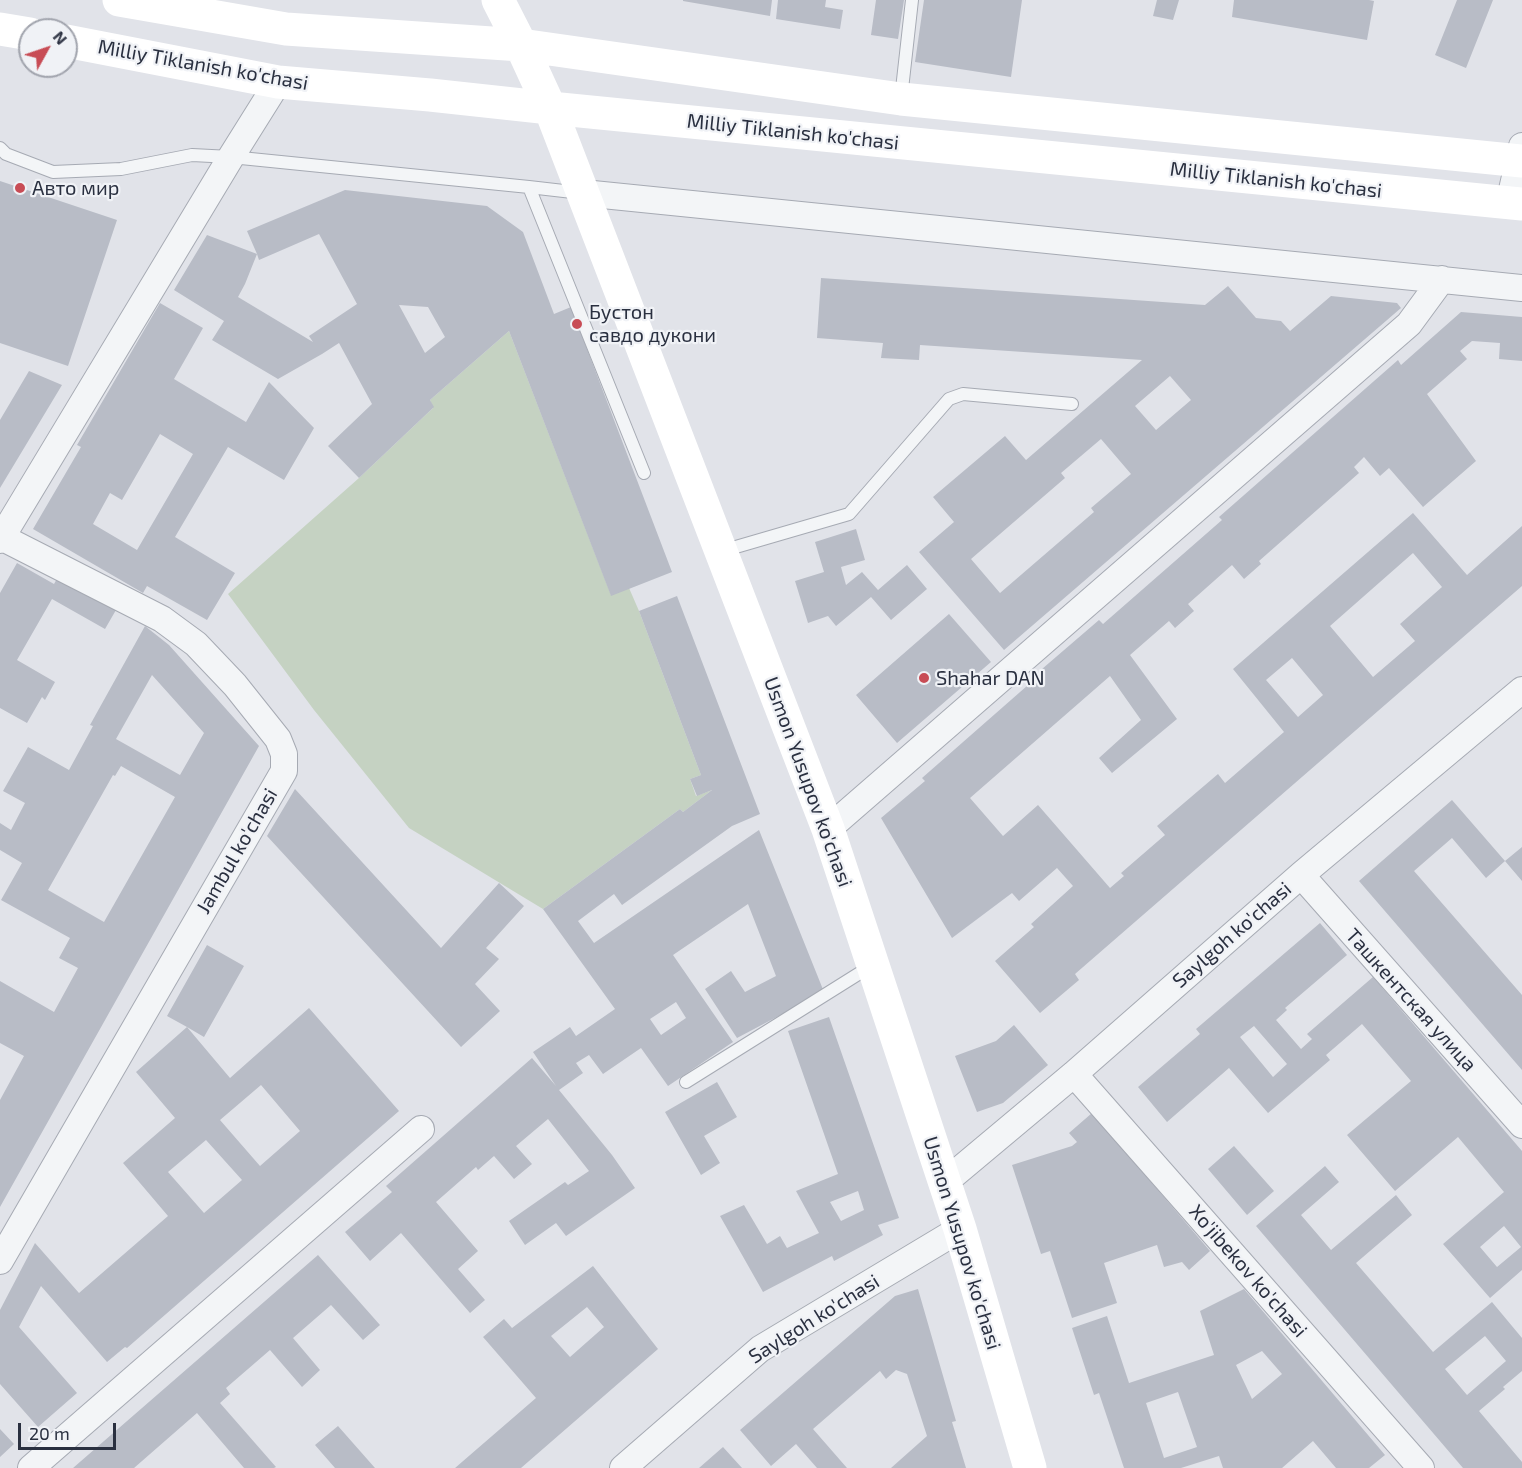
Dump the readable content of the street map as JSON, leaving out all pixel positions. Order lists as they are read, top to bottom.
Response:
{
  "streets": {
    "main road": ["Milliy Tiklanish ko'chasi", "Usmon Yusupov ko'chasi"],
    "street": [
      "Jambul ko'chasi",
      "Saylgoh ko'chasi",
      "Ташкентская улица",
      "Xo'jibekov ko'chasi"
    ]
  },
  "crossings": [
    ["Milliy Tiklanish ko'chasi", "Usmon Yusupov ko'chasi"],
    ["Usmon Yusupov ko'chasi", "Saylgoh ko'chasi"],
    ["Saylgoh ko'chasi", "Ташкентская улица"],
    ["Saylgoh ko'chasi", "Xo'jibekov ko'chasi"]
  ],
  "places": ["Авто мир", "Бустон савдо дукони", "Shahar DAN"],
  "scale_bar": "20 m",
  "north": "top right"
}
